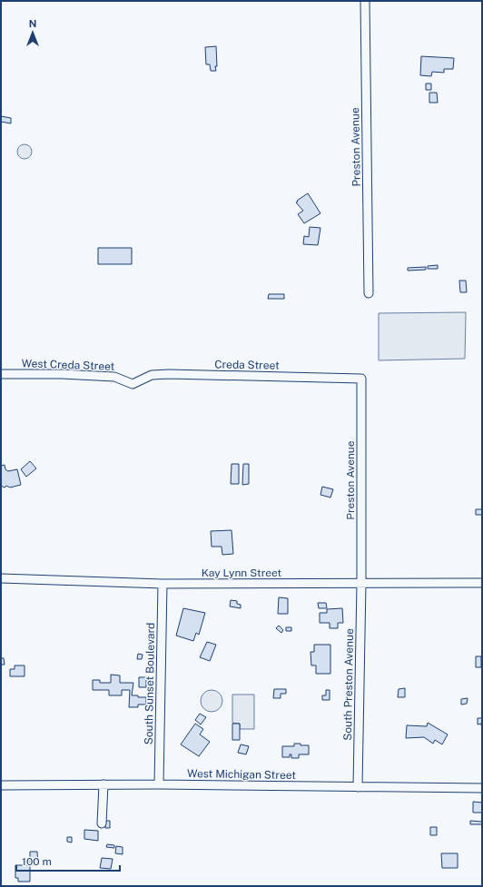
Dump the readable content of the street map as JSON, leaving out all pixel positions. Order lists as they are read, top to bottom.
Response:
{
  "streets": {
    "street": [
      "Preston Avenue",
      "West Creda Street",
      "Creda Street",
      "Kay Lynn Street",
      "South Sunset Boulevard",
      "South Preston Avenue",
      "West Michigan Street"
    ]
  },
  "crossings": [
    ["Preston Avenue", "Creda Street"],
    ["Preston Avenue", "Kay Lynn Street"],
    ["Preston Avenue", "South Preston Avenue"],
    ["West Creda Street", "Creda Street"],
    ["Kay Lynn Street", "South Sunset Boulevard"],
    ["Kay Lynn Street", "South Preston Avenue"],
    ["South Sunset Boulevard", "West Michigan Street"],
    ["South Preston Avenue", "West Michigan Street"]
  ],
  "scale_bar": "100 m",
  "north": "top"
}
